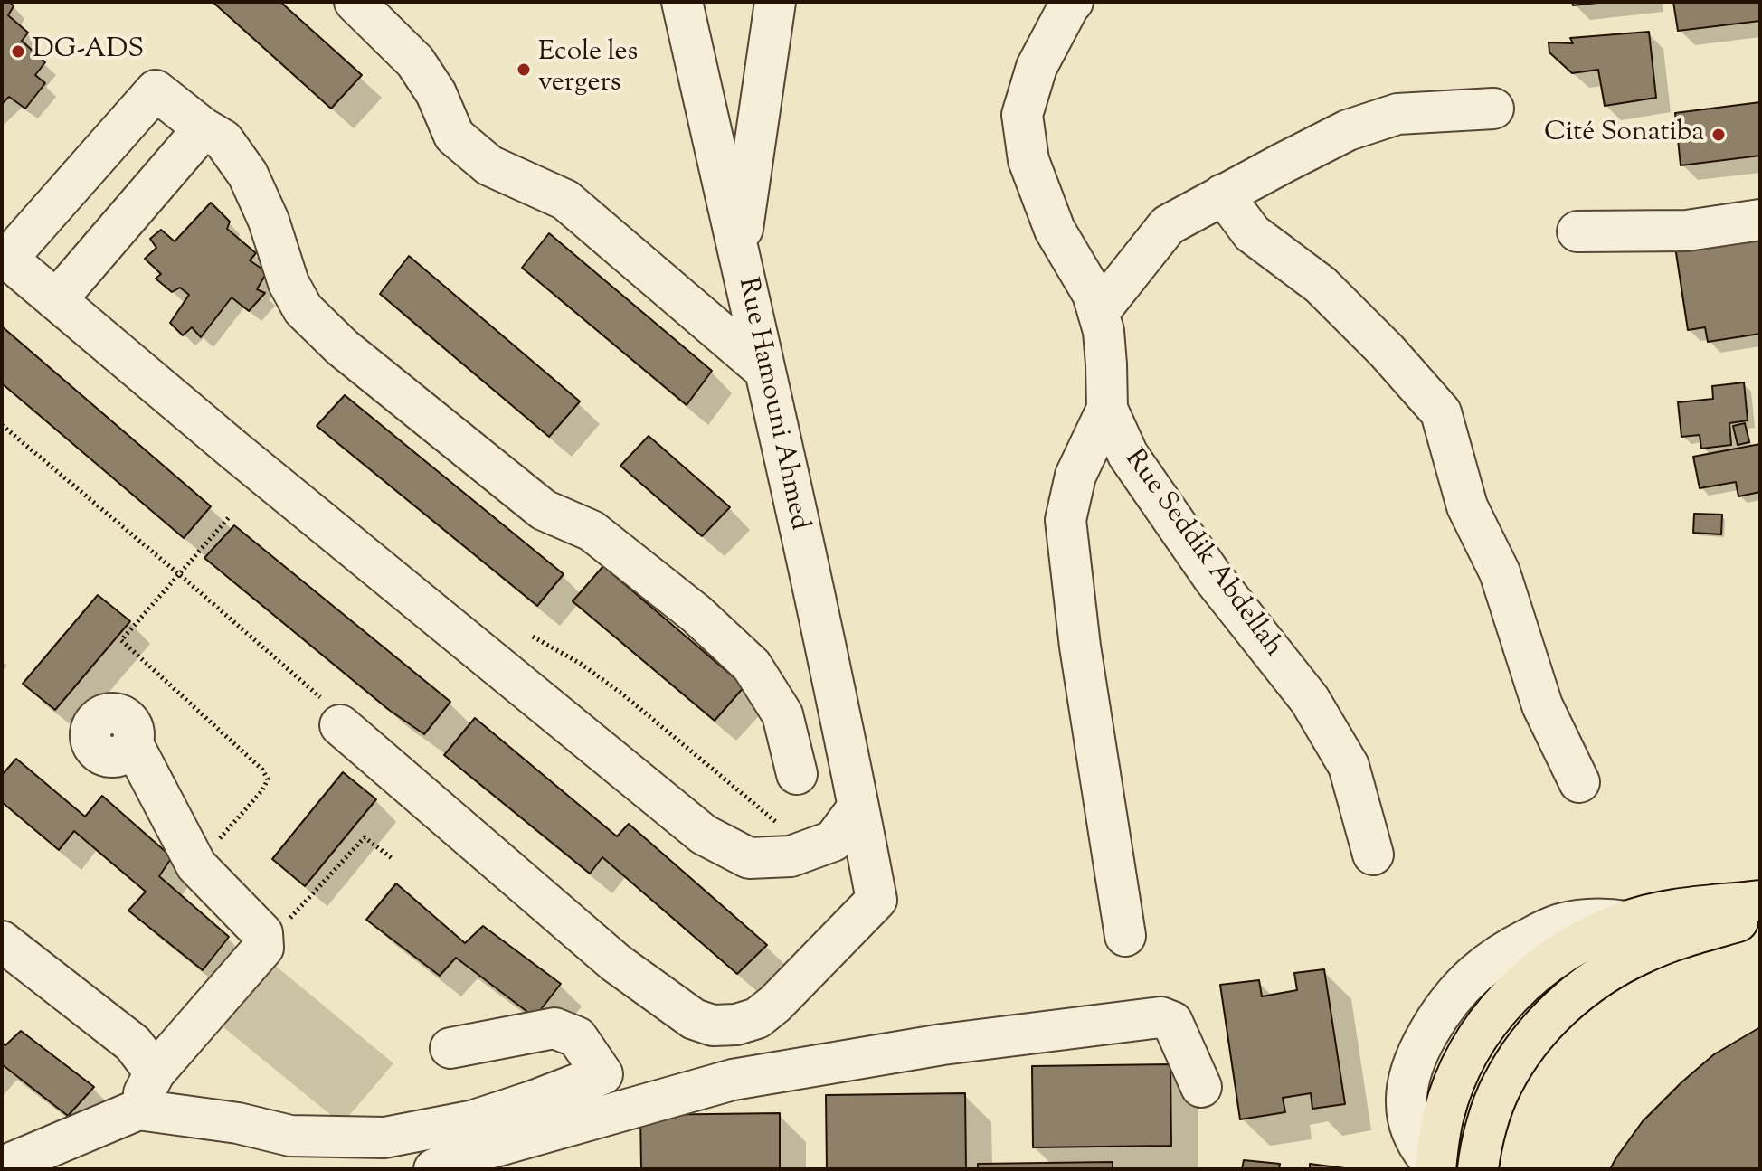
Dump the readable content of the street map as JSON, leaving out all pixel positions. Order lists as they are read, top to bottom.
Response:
{
  "streets": {
    "street": ["Rue Hamouni Ahmed", "Rue Seddik Abdellah"]
  },
  "places": ["DG-ADS", "Ecole les vergers", "Cité Sonatiba"]
}
